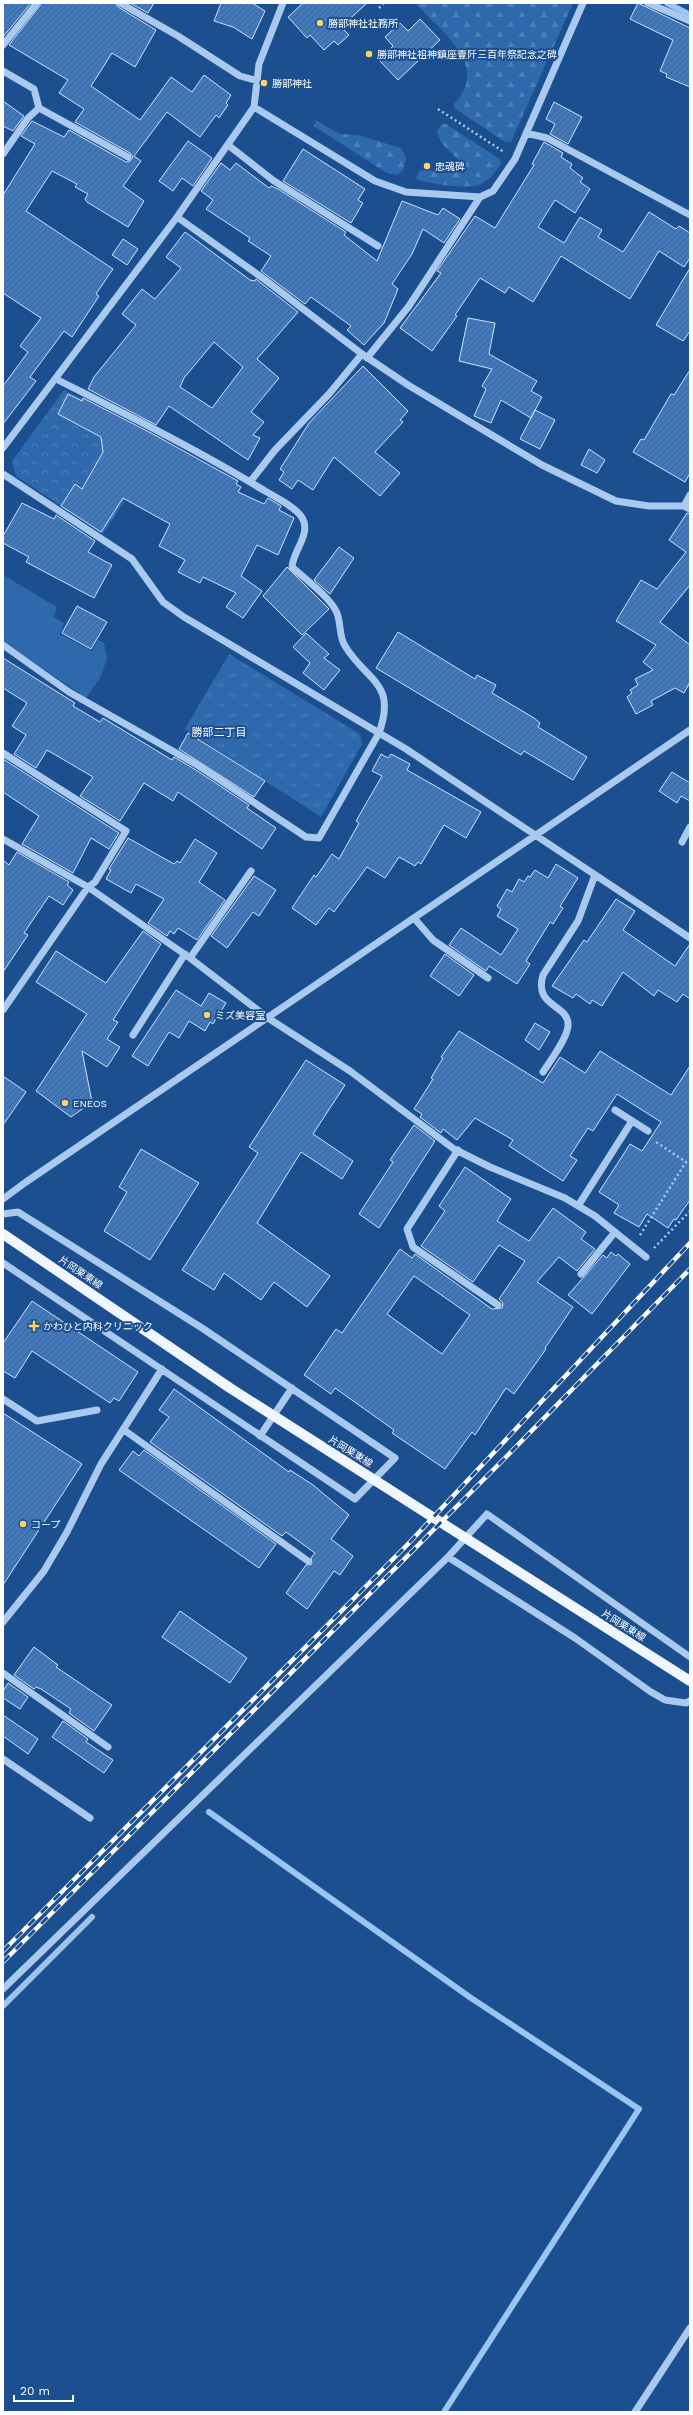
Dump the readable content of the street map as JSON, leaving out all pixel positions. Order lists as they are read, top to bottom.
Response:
{
  "streets": {
    "main road": ["片岡栗東線"]
  },
  "districts": ["勝部二丁目"],
  "places": {
    "other": [
      "勝部神社社務所",
      "勝部神社祖神鎮座壹阡三百年祭記念之碑",
      "勝部神社",
      "忠魂碑",
      "ミズ美容室",
      "ENEOS",
      "コープ"
    ],
    "health": ["かわひと内科クリニック"]
  },
  "scale_bar": "20 m"
}
